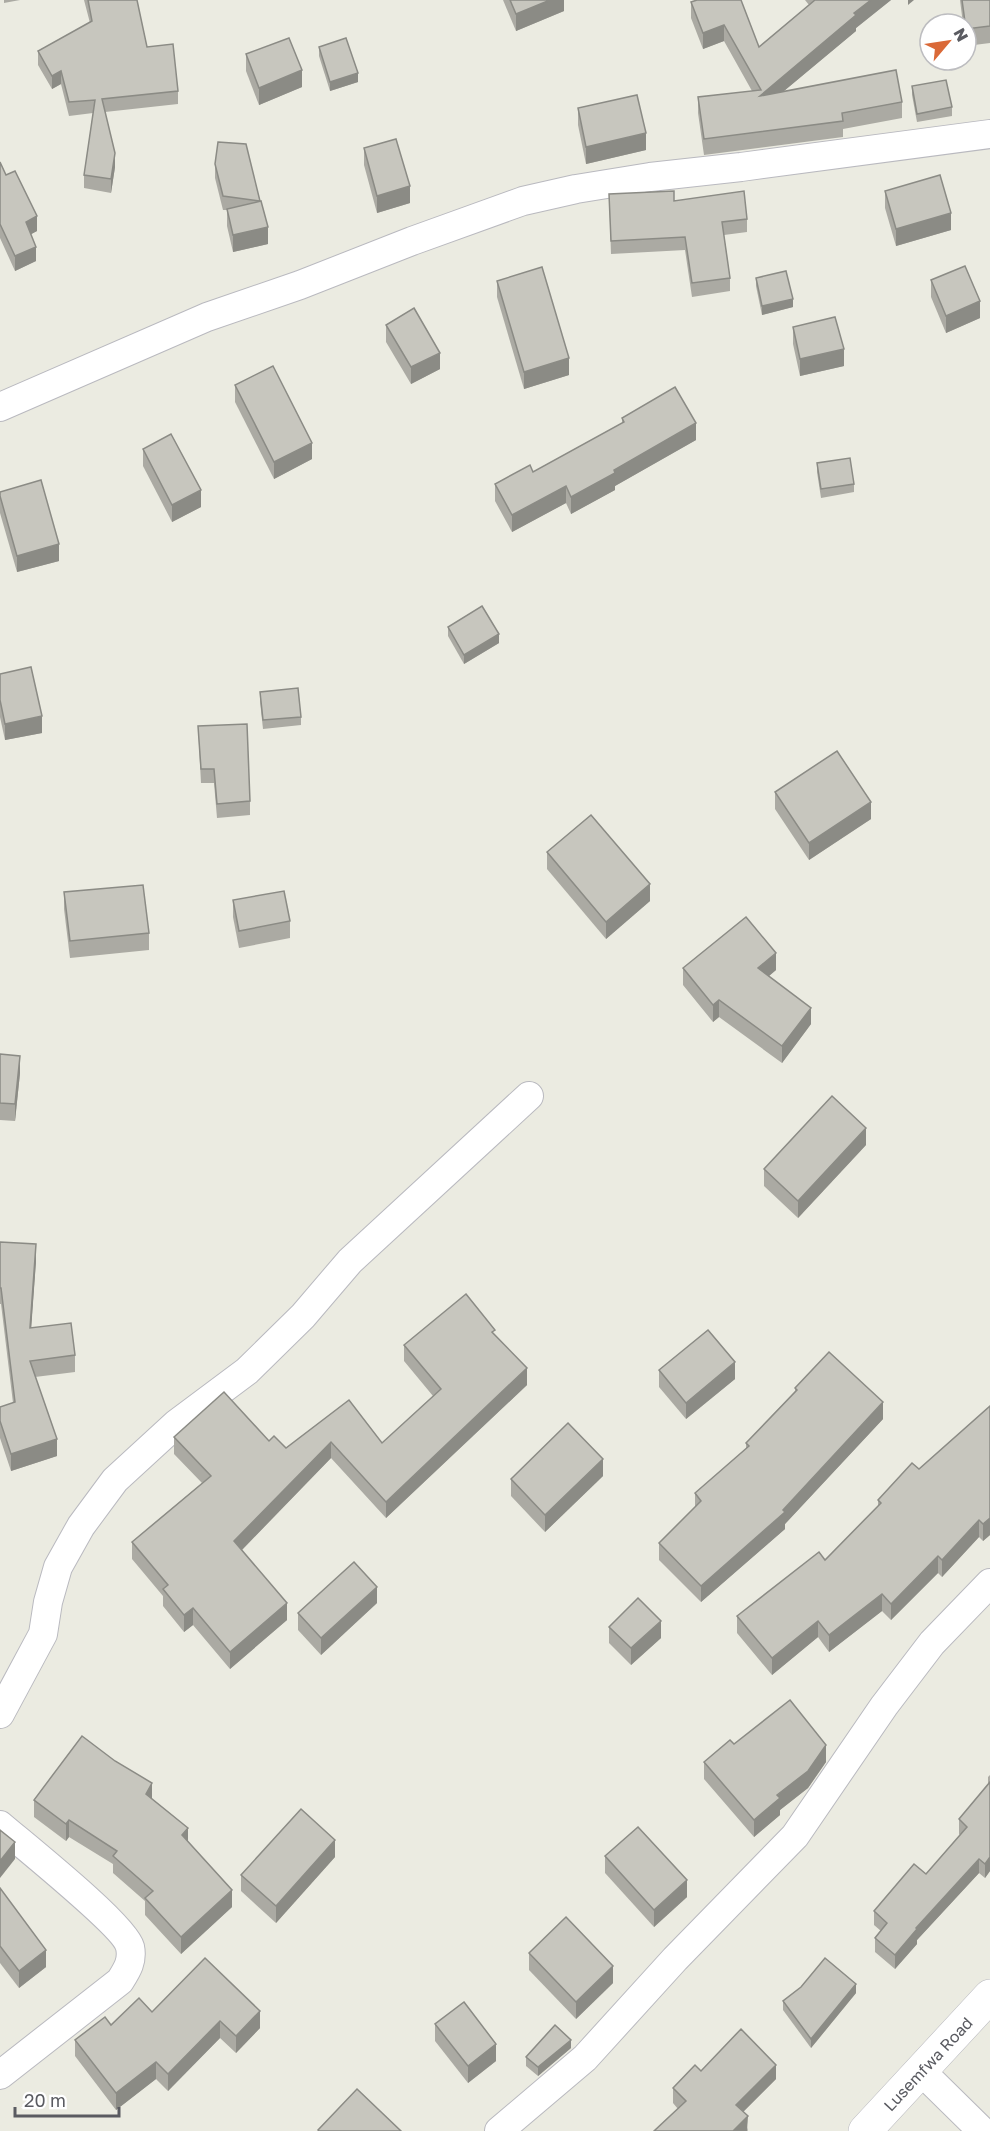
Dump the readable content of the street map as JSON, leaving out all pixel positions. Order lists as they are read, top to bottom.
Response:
{
  "streets": {
    "street": ["Lusemfwa Road"]
  },
  "scale_bar": "20 m",
  "north": "top right"
}
